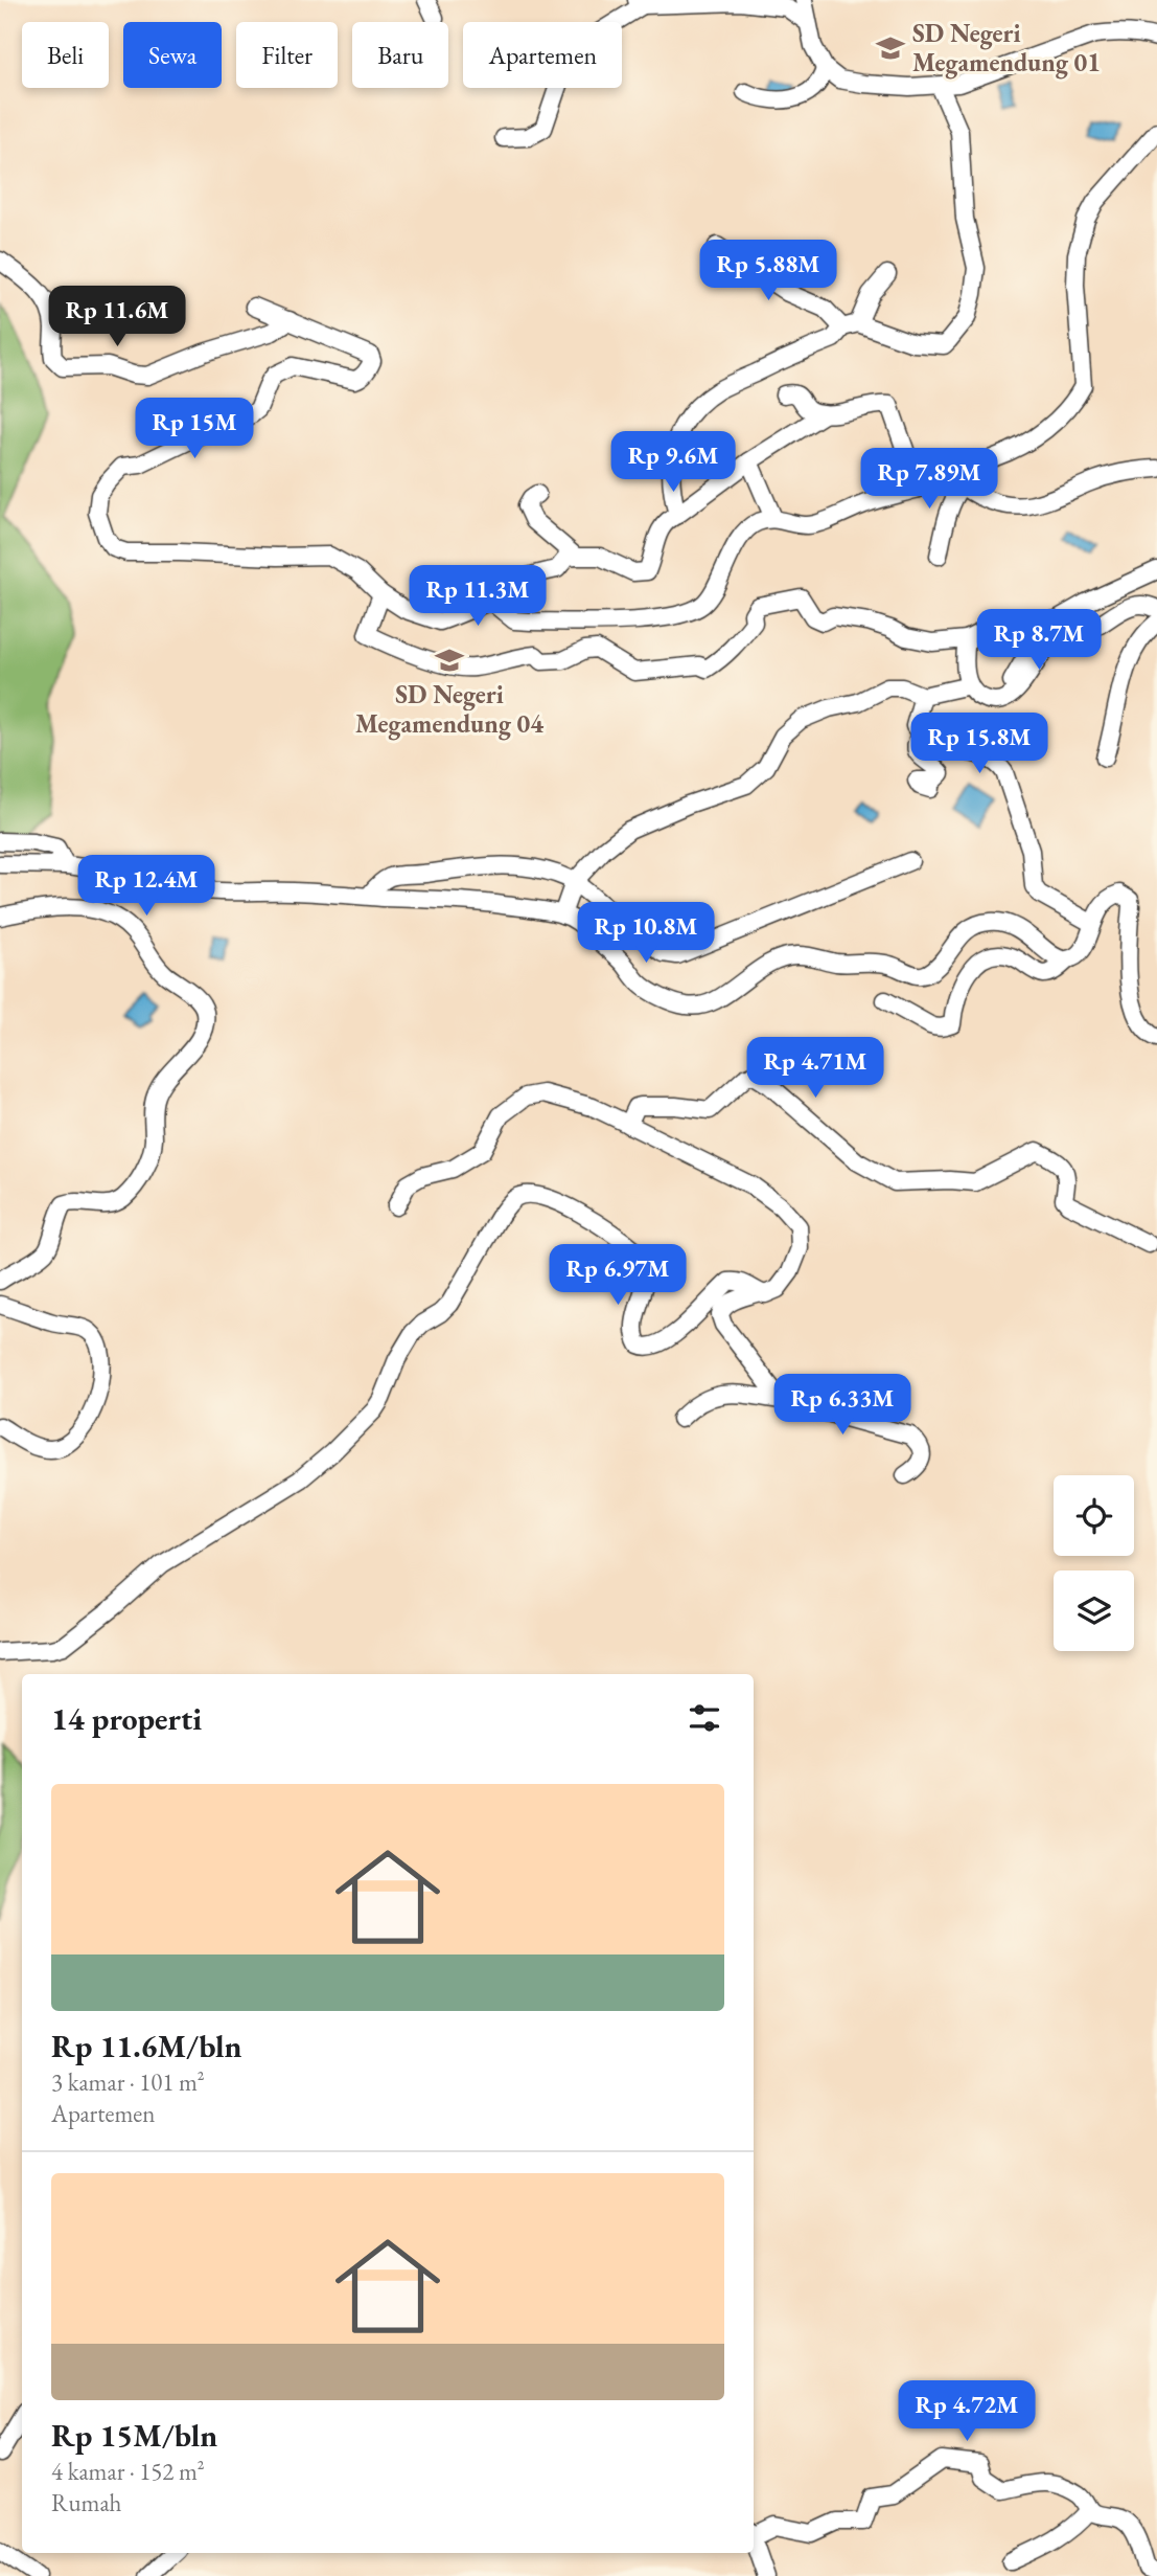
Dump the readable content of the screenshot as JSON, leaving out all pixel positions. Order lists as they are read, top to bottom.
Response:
{
  "places": {
    "school or university": ["SD Negeri Megamendung 01", "SD Negeri Megamendung 04"]
  },
  "page": {
    "chip": [
      "Beli",
      "Sewa",
      "Filter",
      "Baru",
      "Apartemen"
    ],
    "price": [
      "Rp 5.88M",
      "Rp 11.6M",
      "Rp 15M",
      "Rp 9.6M",
      "Rp 7.89M",
      "Rp 11.3M",
      "Rp 8.7M",
      "Rp 15.8M",
      "Rp 12.4M",
      "Rp 10.8M",
      "Rp 4.71M",
      "Rp 6.97M",
      "Rp 6.33M",
      "Rp 4.72M"
    ],
    "heading": "14 properti",
    "list": [
      {
        "name": "Rp 11.6M/bln",
        "note": "3 kamar · 101 m² · Apartemen"
      },
      {
        "name": "Rp 15M/bln",
        "note": "4 kamar · 152 m² · Rumah"
      }
    ]
  }
}
